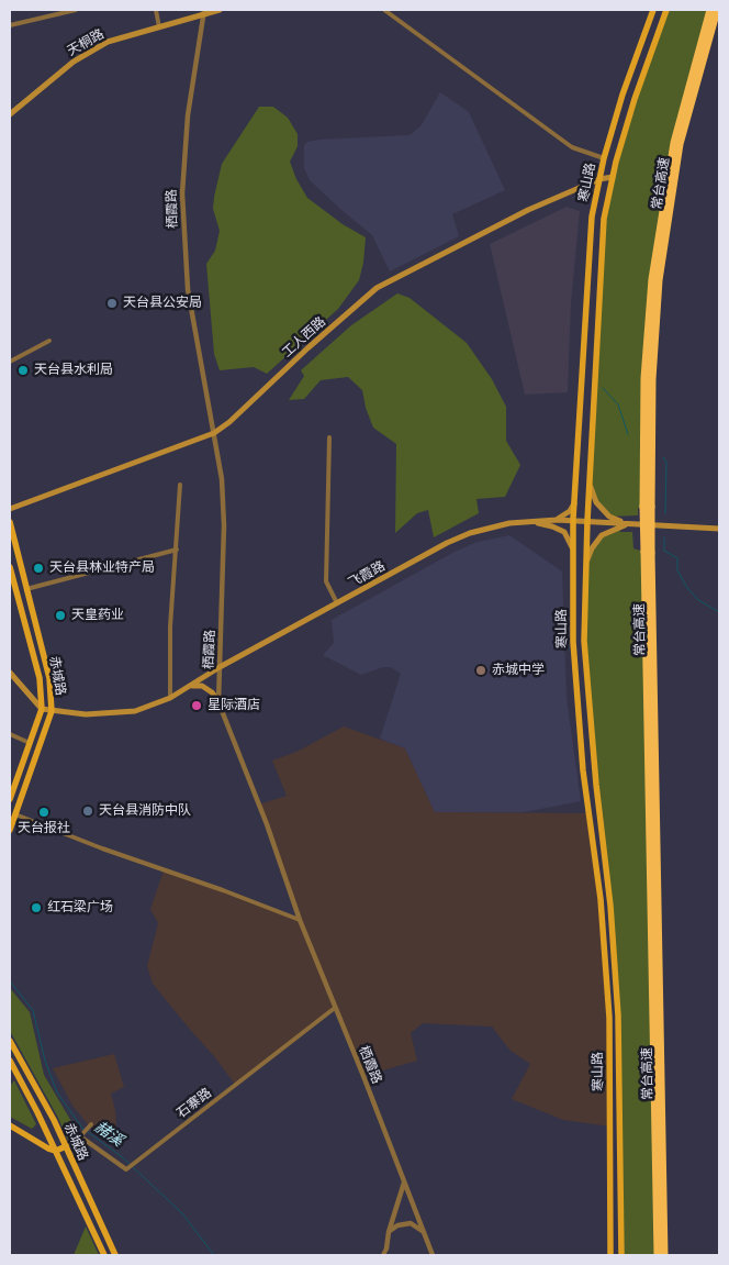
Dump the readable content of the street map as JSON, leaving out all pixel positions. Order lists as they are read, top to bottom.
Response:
{
  "streets": {
    "highway": ["常台高速"],
    "main road": [
      "天桐路",
      "寒山路",
      "工人西路",
      "飞霞路",
      "赤城路"
    ],
    "street": ["栖霞路", "石寨路"]
  },
  "crossings": [
    ["天桐路", "栖霞路"],
    ["寒山路", "工人西路"],
    ["寒山路", "飞霞路"],
    ["栖霞路", "工人西路"],
    ["栖霞路", "飞霞路"],
    ["栖霞路", "石寨路"],
    ["飞霞路", "赤城路"]
  ],
  "water": ["赭溪"],
  "places": [
    "天台县公安局",
    "天台县水利局",
    "天台县林业特产局",
    "天皇药业",
    "赤城中学",
    "星际酒店",
    "天台县消防中队",
    "天台报社",
    "红石梁广场"
  ]
}
